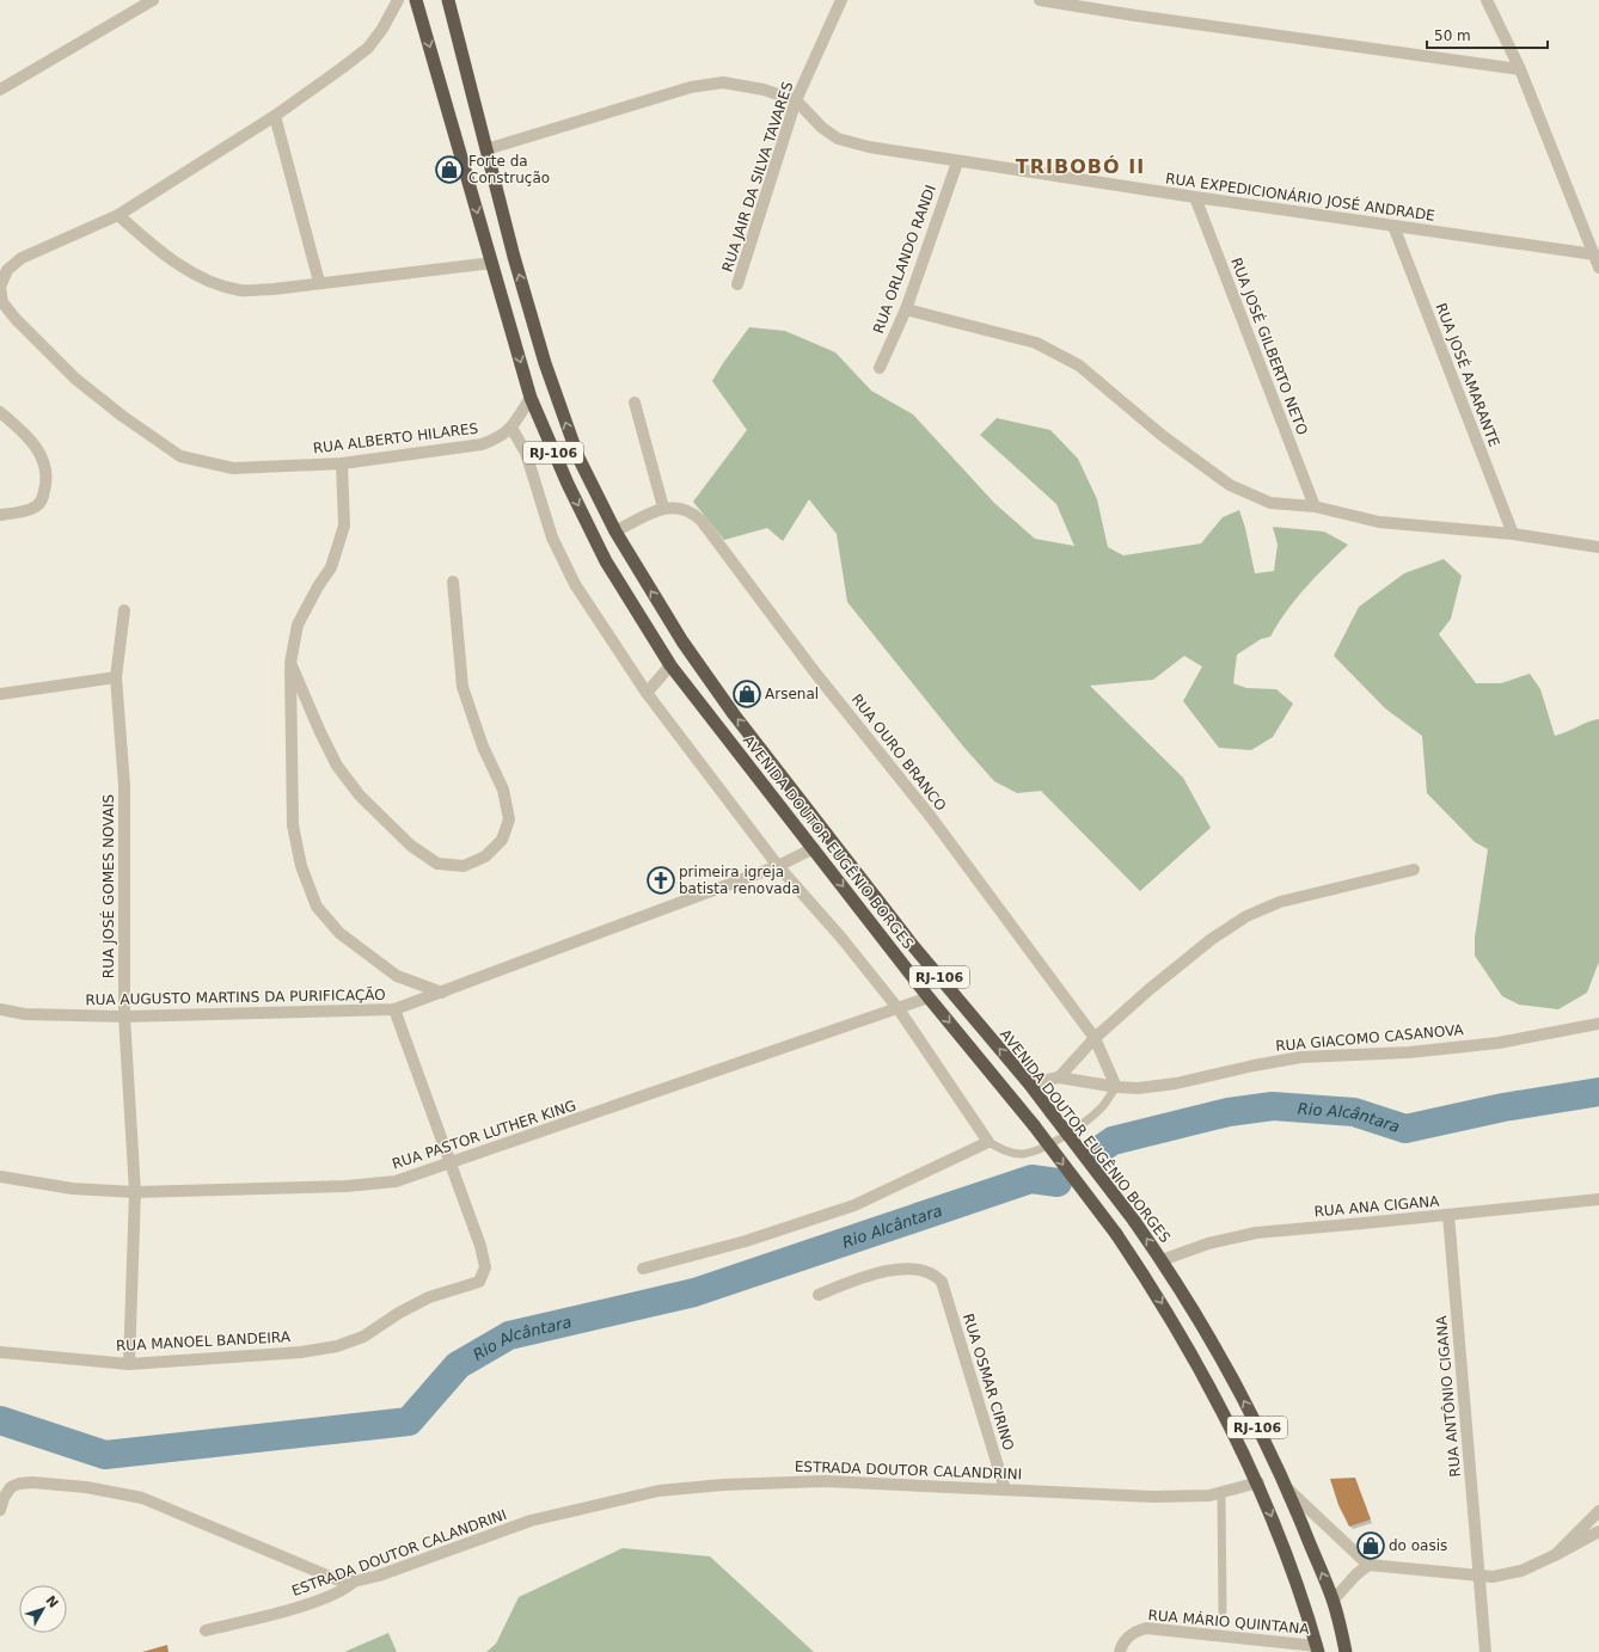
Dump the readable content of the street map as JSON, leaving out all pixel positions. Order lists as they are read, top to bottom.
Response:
{
  "streets": {
    "highway": ["RJ-106", "AVENIDA DOUTOR EUGÊNIO BORGES"],
    "street": [
      "RUA JAIR DA SILVA TAVARES",
      "RUA EXPEDICIONÁRIO JOSÉ ANDRADE",
      "RUA ORLANDO RANDI",
      "RUA JOSÉ GILBERTO NETO",
      "RUA JOSÉ AMARANTE",
      "RUA ALBERTO HILARES",
      "RUA OURO BRANCO",
      "RUA JOSÉ GOMES NOVAIS",
      "RUA AUGUSTO MARTINS DA PURIFICAÇÃO",
      "RUA GIACOMO CASANOVA",
      "RUA PASTOR LUTHER KING",
      "RUA ANA CIGANA",
      "RUA MANOEL BANDEIRA",
      "RUA OSMAR CIRINO",
      "RUA ANTÔNIO CIGANA",
      "ESTRADA DOUTOR CALANDRINI",
      "RUA MÁRIO QUINTANA"
    ]
  },
  "crossings": [
    ["RUA JAIR DA SILVA TAVARES", "RUA EXPEDICIONÁRIO JOSÉ ANDRADE"],
    ["RUA EXPEDICIONÁRIO JOSÉ ANDRADE", "RUA ORLANDO RANDI"],
    ["RUA EXPEDICIONÁRIO JOSÉ ANDRADE", "RUA JOSÉ GILBERTO NETO"],
    ["RUA EXPEDICIONÁRIO JOSÉ ANDRADE", "RUA JOSÉ AMARANTE"],
    ["RUA EXPEDICIONÁRIO JOSÉ ANDRADE", "AVENIDA DOUTOR EUGÊNIO BORGES"],
    ["RUA ALBERTO HILARES", "AVENIDA DOUTOR EUGÊNIO BORGES"],
    ["RUA OURO BRANCO", "RUA GIACOMO CASANOVA"],
    ["AVENIDA DOUTOR EUGÊNIO BORGES", "RUA AUGUSTO MARTINS DA PURIFICAÇÃO"],
    ["AVENIDA DOUTOR EUGÊNIO BORGES", "RUA GIACOMO CASANOVA"],
    ["AVENIDA DOUTOR EUGÊNIO BORGES", "RUA PASTOR LUTHER KING"],
    ["AVENIDA DOUTOR EUGÊNIO BORGES", "RUA ANA CIGANA"],
    ["AVENIDA DOUTOR EUGÊNIO BORGES", "ESTRADA DOUTOR CALANDRINI"],
    ["AVENIDA DOUTOR EUGÊNIO BORGES", "RUA MÁRIO QUINTANA"],
    ["RUA JOSÉ GOMES NOVAIS", "RUA AUGUSTO MARTINS DA PURIFICAÇÃO"],
    ["RUA JOSÉ GOMES NOVAIS", "RUA PASTOR LUTHER KING"],
    ["RUA JOSÉ GOMES NOVAIS", "RUA MANOEL BANDEIRA"],
    ["RUA PASTOR LUTHER KING", "RUA MANOEL BANDEIRA"],
    ["RUA ANA CIGANA", "RUA ANTÔNIO CIGANA"],
    ["RUA OSMAR CIRINO", "ESTRADA DOUTOR CALANDRINI"]
  ],
  "districts": ["TRIBOBÓ II"],
  "water": ["Rio Alcântara"],
  "places": {
    "shop": ["Forte da Construção", "Arsenal", "do oasis"],
    "church": ["primeira igreja batista renovada"]
  },
  "scale_bar": "50 m",
  "north": "top right"
}
